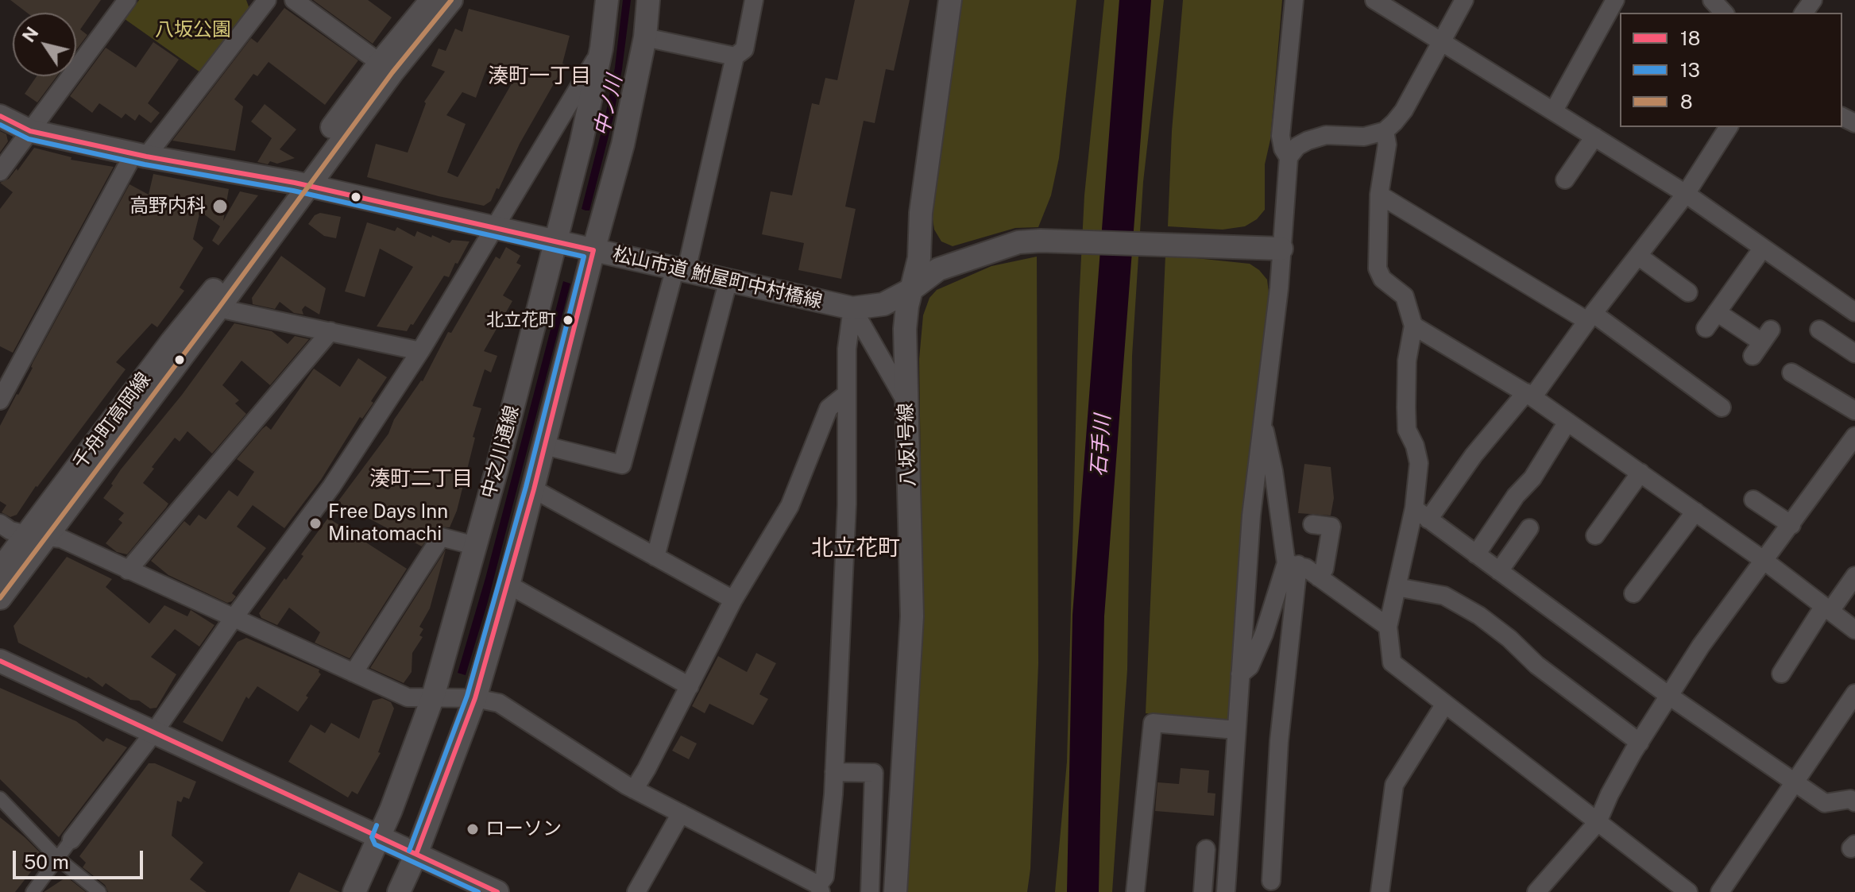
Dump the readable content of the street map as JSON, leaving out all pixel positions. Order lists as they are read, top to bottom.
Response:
{
  "streets": {
    "street": [
      "松山市道 鮒屋町中村橋線",
      "千舟町高岡線",
      "八坂1号線",
      "中之川通線"
    ]
  },
  "crossings": [
    ["松山市道 鮒屋町中村橋線", "千舟町高岡線"],
    ["松山市道 鮒屋町中村橋線", "八坂1号線"],
    ["松山市道 鮒屋町中村橋線", "中之川通線"]
  ],
  "districts": ["湊町一丁目", "湊町二丁目", "北立花町"],
  "water": ["中ノ川", "石手川"],
  "parks": ["八坂公園"],
  "places": [
    "高野内科",
    "北立花町",
    "Free Days Inn Minatomachi",
    "ローソン"
  ],
  "lines": ["transit line 8", "transit line 18", "transit line 13"],
  "legend": ["18", "13", "8"],
  "scale_bar": "50 m",
  "north": "top left"
}
